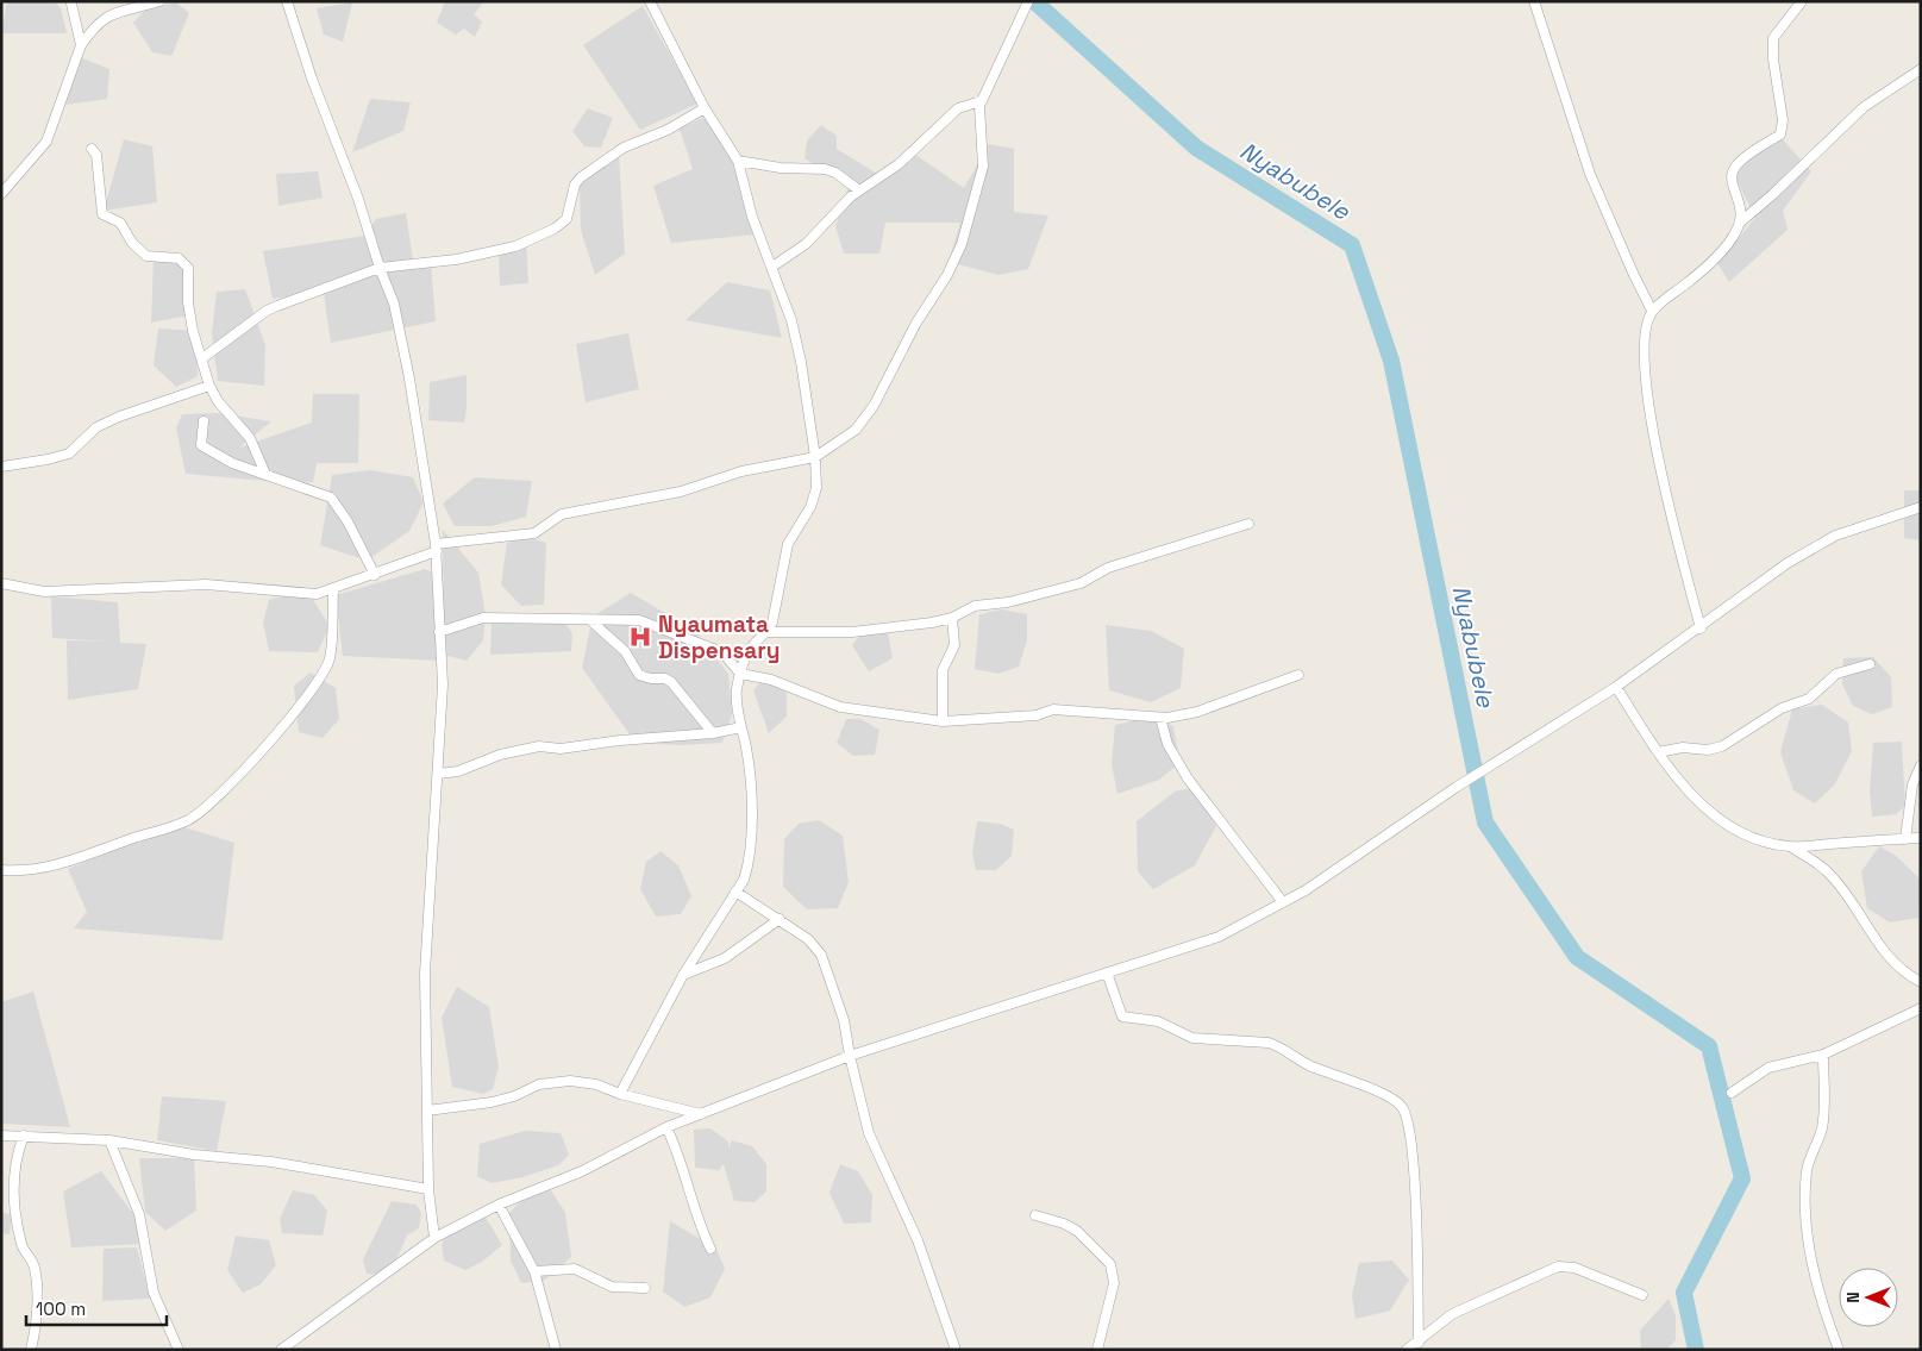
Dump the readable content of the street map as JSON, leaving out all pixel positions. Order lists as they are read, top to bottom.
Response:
{
  "water": ["Nyabubele"],
  "places": {
    "hospital": ["Nyaumata Dispensary"]
  },
  "scale_bar": "100 m",
  "north": "left"
}
